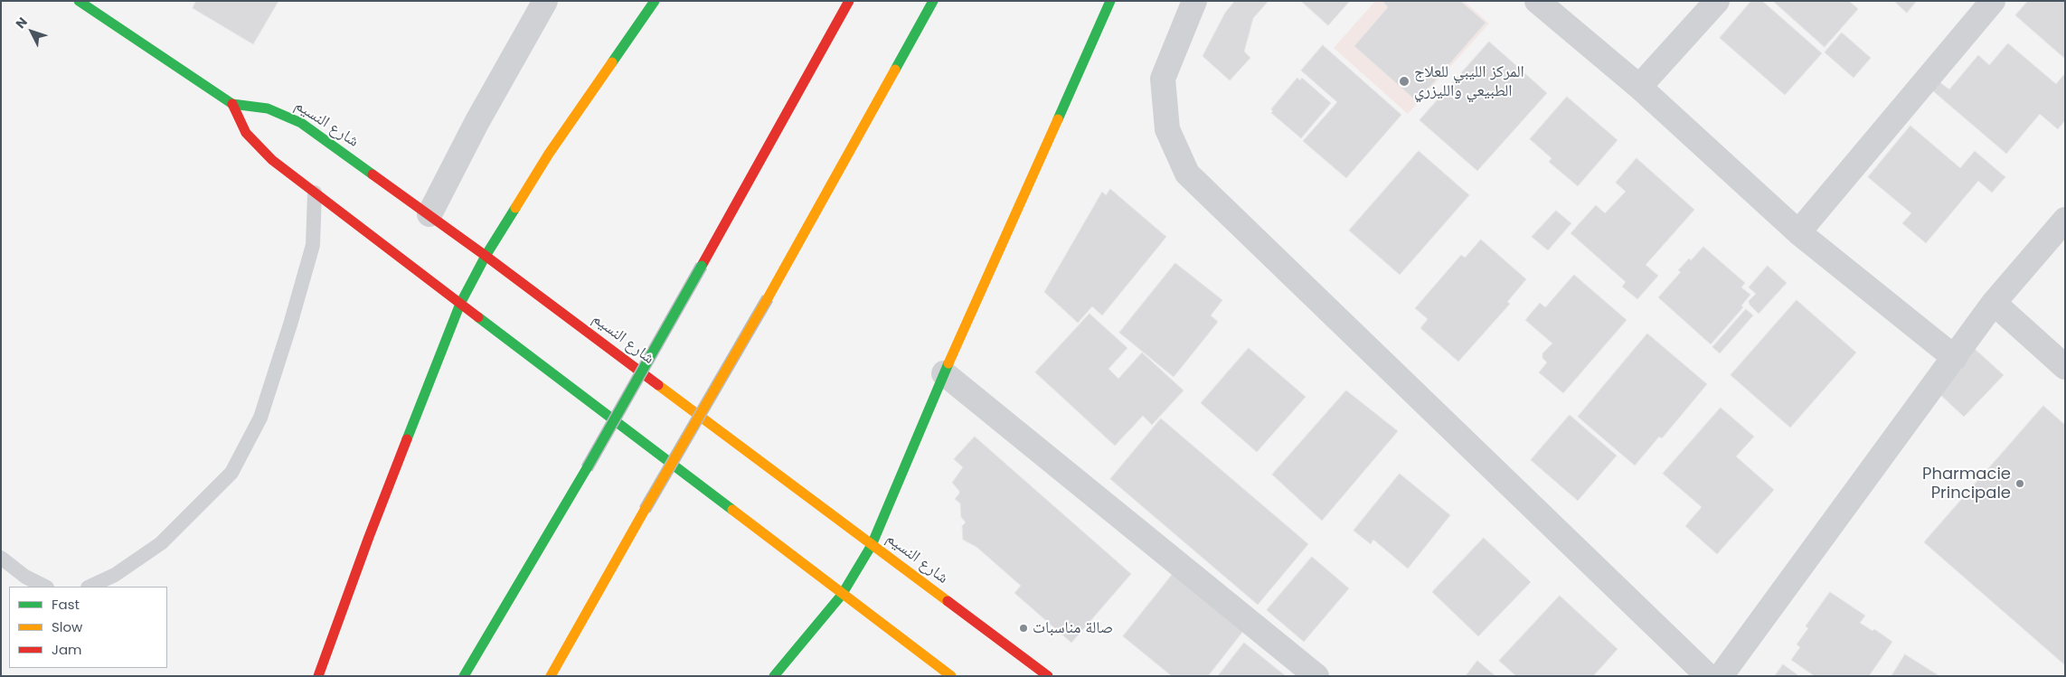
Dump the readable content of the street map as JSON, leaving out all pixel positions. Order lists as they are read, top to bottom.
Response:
{
  "streets": {
    "main road": ["شارع النسيم"]
  },
  "places": ["المركز الليبي للعلاج الطبيعي والليزري", "Pharmacie Principale", "صالة مناسبات"],
  "legend": ["Fast", "Slow", "Jam"],
  "north": "top left"
}
